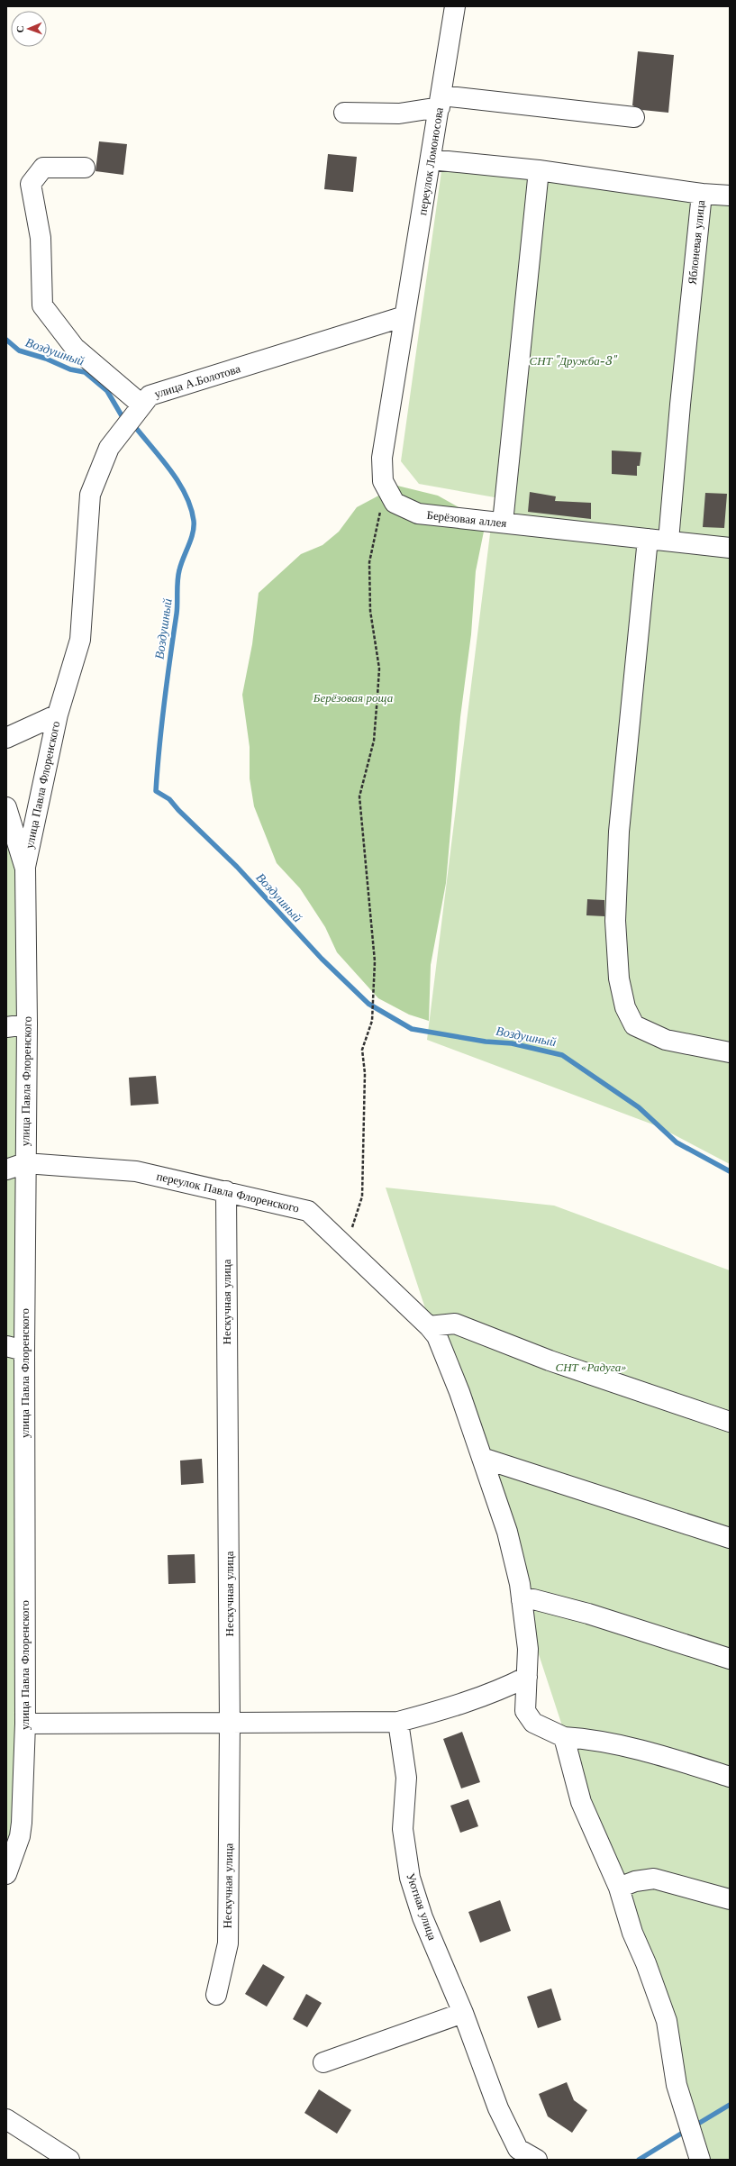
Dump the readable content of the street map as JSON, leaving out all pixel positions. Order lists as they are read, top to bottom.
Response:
{
  "streets": {
    "street": [
      "переулок Ломоносова",
      "Яблоневая улица",
      "улица А.Болотова",
      "Берёзовая аллея",
      "улица Павла Флоренского",
      "переулок Павла Флоренского",
      "Нескучная улица",
      "Уютная улица"
    ]
  },
  "crossings": [
    ["переулок Ломоносова", "Яблоневая улица"],
    ["переулок Ломоносова", "улица А.Болотова"],
    ["переулок Ломоносова", "Берёзовая аллея"],
    ["Яблоневая улица", "Берёзовая аллея"],
    ["улица А.Болотова", "Берёзовая аллея"],
    ["улица А.Болотова", "улица Павла Флоренского"],
    ["улица Павла Флоренского", "переулок Павла Флоренского"],
    ["переулок Павла Флоренского", "Нескучная улица"]
  ],
  "water": ["Воздушный"],
  "parks": ["СНТ \"Дружба-3\"", "Берёзовая роща", "СНТ «Радуга»"],
  "north": "left"
}
